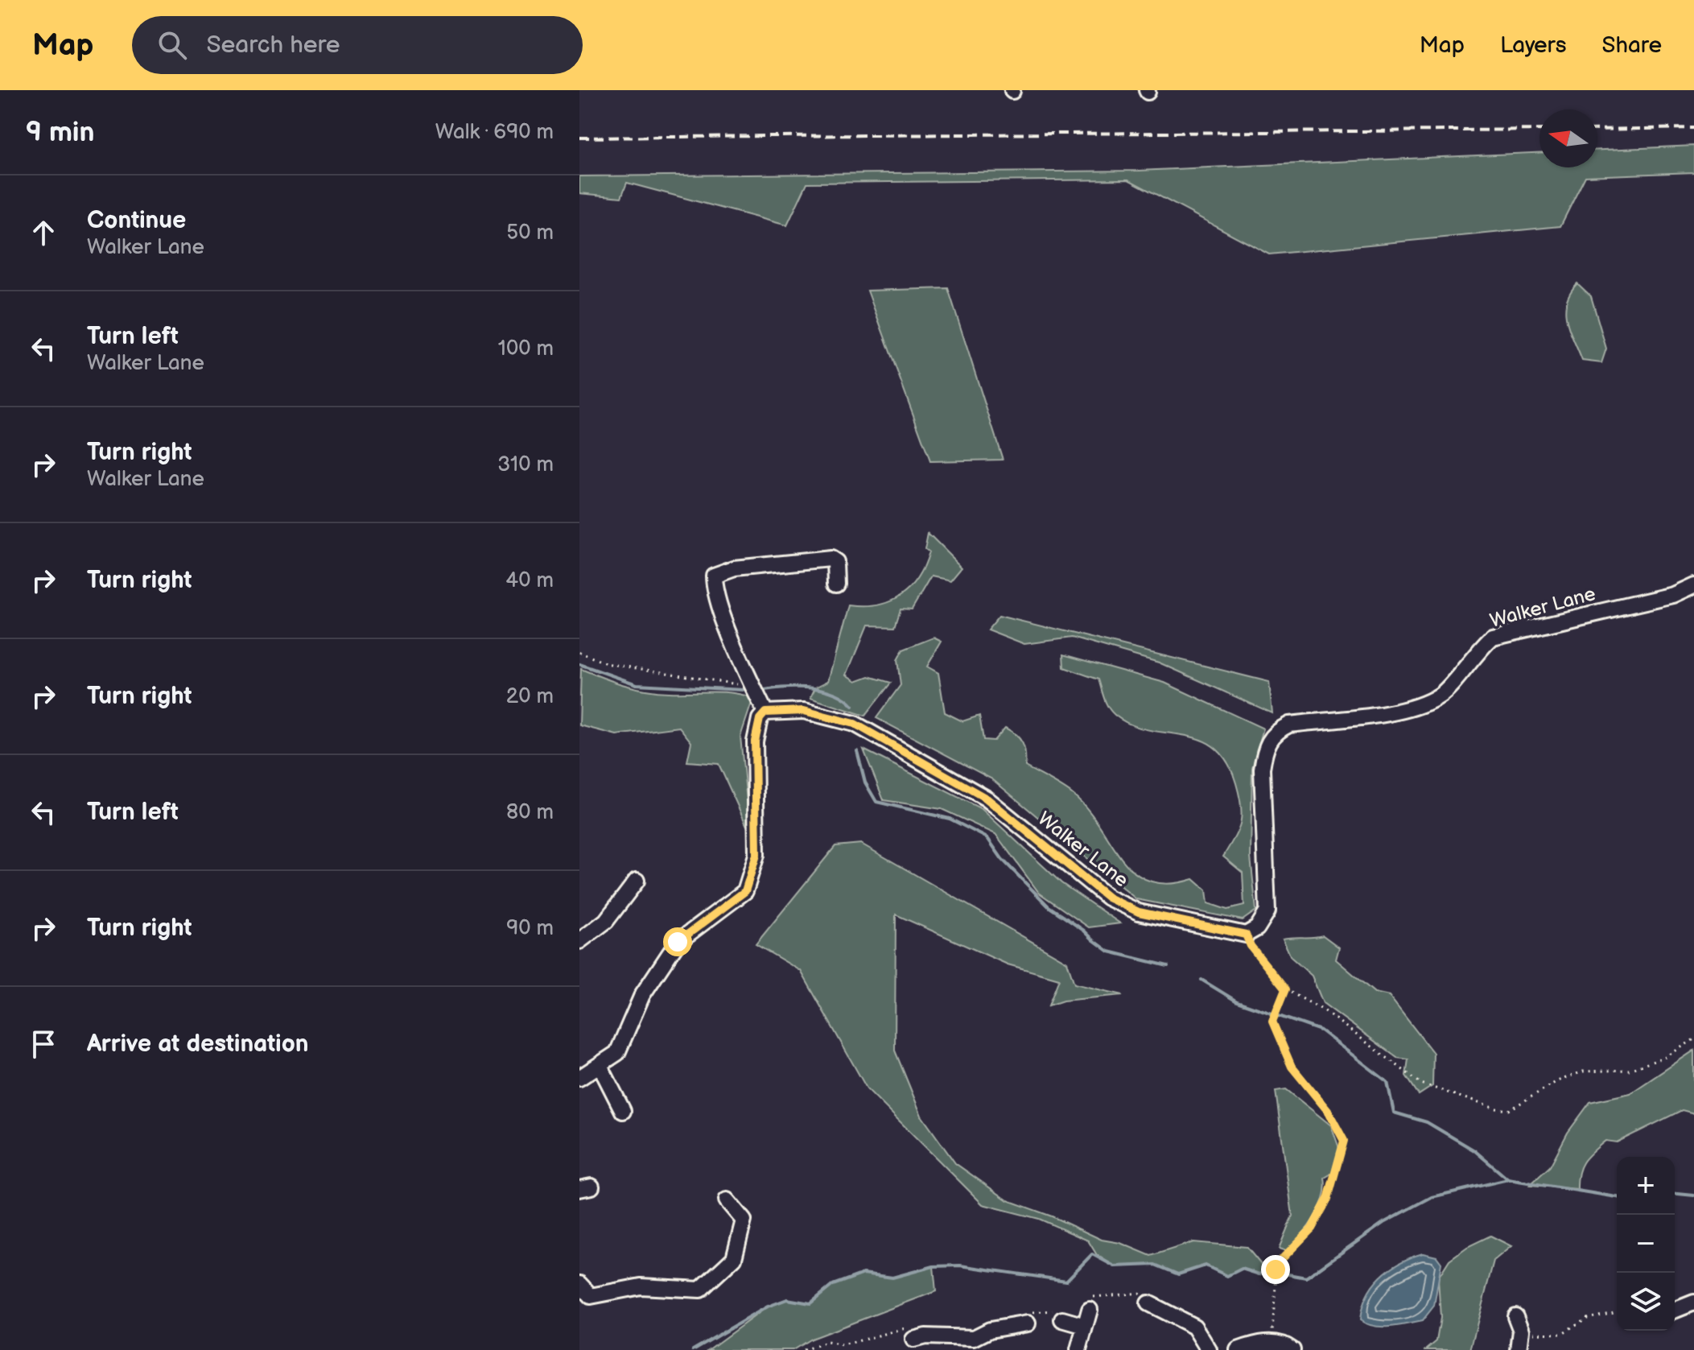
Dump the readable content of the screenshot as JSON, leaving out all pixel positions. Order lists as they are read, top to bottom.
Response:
{
  "streets": {
    "street": ["Walker Lane"]
  },
  "north": "left",
  "page": {
    "header": "Map",
    "search": "Search here",
    "nav": ["Map", "Layers", "Share"],
    "heading": ["9 min", "Walk · 690 m"],
    "list": [
      ["Continue", "Walker Lane", "50 m"],
      ["Turn left", "Walker Lane", "100 m"],
      ["Turn right", "Walker Lane", "310 m"],
      ["Turn right", "40 m"],
      ["Turn right", "20 m"],
      ["Turn left", "80 m"],
      ["Turn right", "90 m"],
      "Arrive at destination"
    ],
    "map_buttons": ["+", "−"]
  }
}
